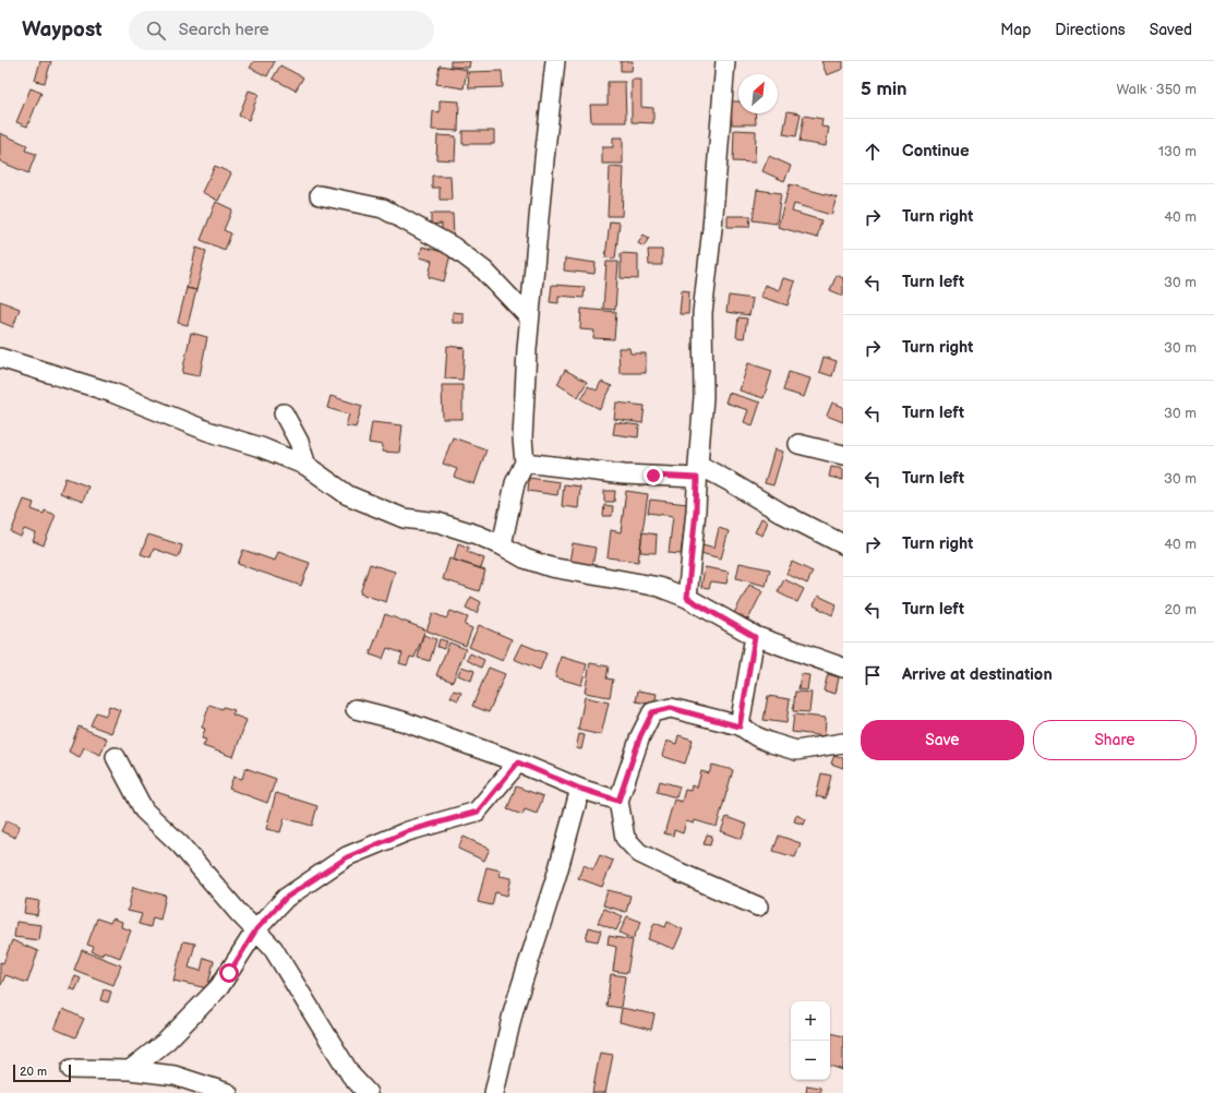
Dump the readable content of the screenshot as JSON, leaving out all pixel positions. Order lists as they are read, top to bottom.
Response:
{
  "scale_bar": "20 m",
  "north": "top right",
  "page": {
    "header": "Waypost",
    "search": "Search here",
    "nav": ["Map", "Directions", "Saved"],
    "heading": ["5 min", "Walk · 350 m"],
    "list": [
      ["Continue", "130 m"],
      ["Turn right", "40 m"],
      ["Turn left", "30 m"],
      ["Turn right", "30 m"],
      ["Turn left", "30 m"],
      ["Turn left", "30 m"],
      ["Turn right", "40 m"],
      ["Turn left", "20 m"],
      "Arrive at destination"
    ],
    "buttons": ["Save", "Share"],
    "map_buttons": ["+", "−"],
    "scale": "20 m"
  }
}
